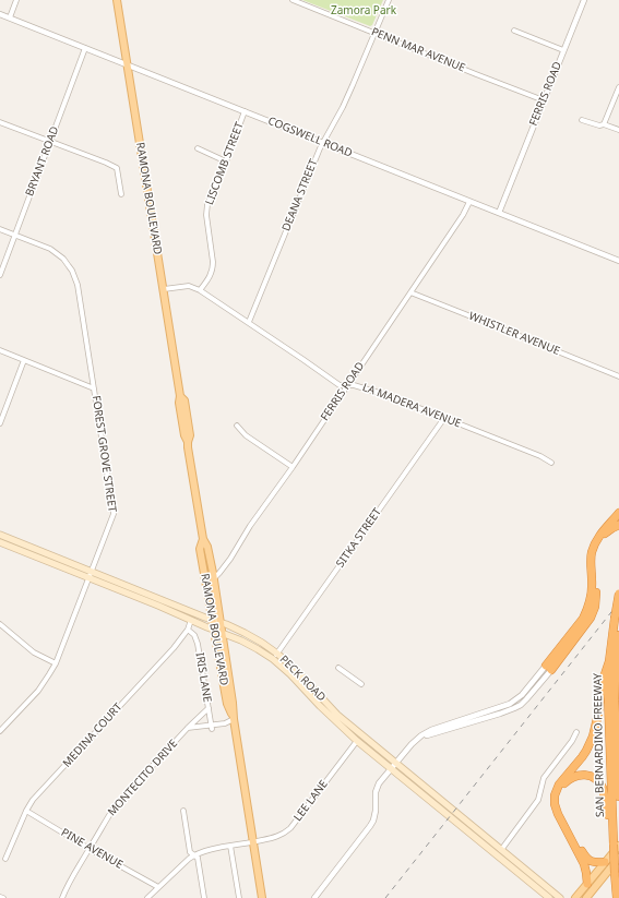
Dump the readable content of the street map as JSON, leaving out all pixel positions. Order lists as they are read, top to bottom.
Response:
{
  "streets": {
    "highway": ["SAN BERNARDINO FREEWAY"],
    "main road": ["RAMONA BOULEVARD", "PECK ROAD"],
    "street": [
      "PENN MAR AVENUE",
      "FERRIS ROAD",
      "COGSWELL ROAD",
      "BRYANT ROAD",
      "LISCOMB STREET",
      "DEANA STREET",
      "WHISTLER AVENUE",
      "LA MADERA AVENUE",
      "FOREST GROVE STREET",
      "SITKA STREET",
      "IRIS LANE",
      "MEDINA COURT",
      "MONTECITO DRIVE",
      "LEE LANE",
      "PINE AVENUE"
    ]
  },
  "crossings": [
    ["PENN MAR AVENUE", "FERRIS ROAD"],
    ["PENN MAR AVENUE", "DEANA STREET"],
    ["FERRIS ROAD", "COGSWELL ROAD"],
    ["FERRIS ROAD", "RAMONA BOULEVARD"],
    ["FERRIS ROAD", "WHISTLER AVENUE"],
    ["FERRIS ROAD", "LA MADERA AVENUE"],
    ["COGSWELL ROAD", "BRYANT ROAD"],
    ["COGSWELL ROAD", "LISCOMB STREET"],
    ["COGSWELL ROAD", "DEANA STREET"],
    ["COGSWELL ROAD", "RAMONA BOULEVARD"],
    ["BRYANT ROAD", "FOREST GROVE STREET"],
    ["LISCOMB STREET", "LA MADERA AVENUE"],
    ["DEANA STREET", "LA MADERA AVENUE"],
    ["RAMONA BOULEVARD", "LA MADERA AVENUE"],
    ["RAMONA BOULEVARD", "PECK ROAD"],
    ["RAMONA BOULEVARD", "LEE LANE"],
    ["LA MADERA AVENUE", "SITKA STREET"],
    ["FOREST GROVE STREET", "PECK ROAD"],
    ["SITKA STREET", "PECK ROAD"],
    ["IRIS LANE", "MEDINA COURT"],
    ["IRIS LANE", "MONTECITO DRIVE"],
    ["PECK ROAD", "MEDINA COURT"],
    ["PECK ROAD", "LEE LANE"],
    ["MEDINA COURT", "PINE AVENUE"],
    ["MONTECITO DRIVE", "PINE AVENUE"]
  ],
  "parks": ["Zamora Park"]
}
